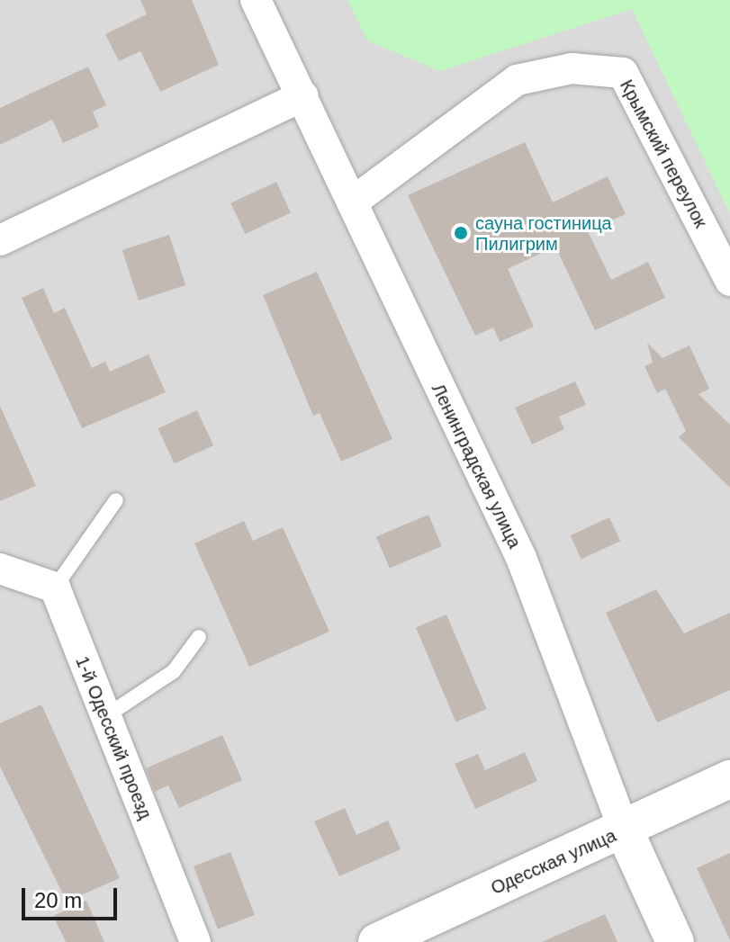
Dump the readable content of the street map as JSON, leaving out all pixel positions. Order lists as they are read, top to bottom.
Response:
{
  "streets": {
    "street": [
      "Крымский переулок",
      "Ленинградская улица",
      "1-й Одесский проезд",
      "Одесская улица"
    ]
  },
  "crossings": [
    ["Крымский переулок", "Ленинградская улица"],
    ["Ленинградская улица", "Одесская улица"]
  ],
  "places": ["сауна гостиница Пилигрим"],
  "scale_bar": "20 m"
}
